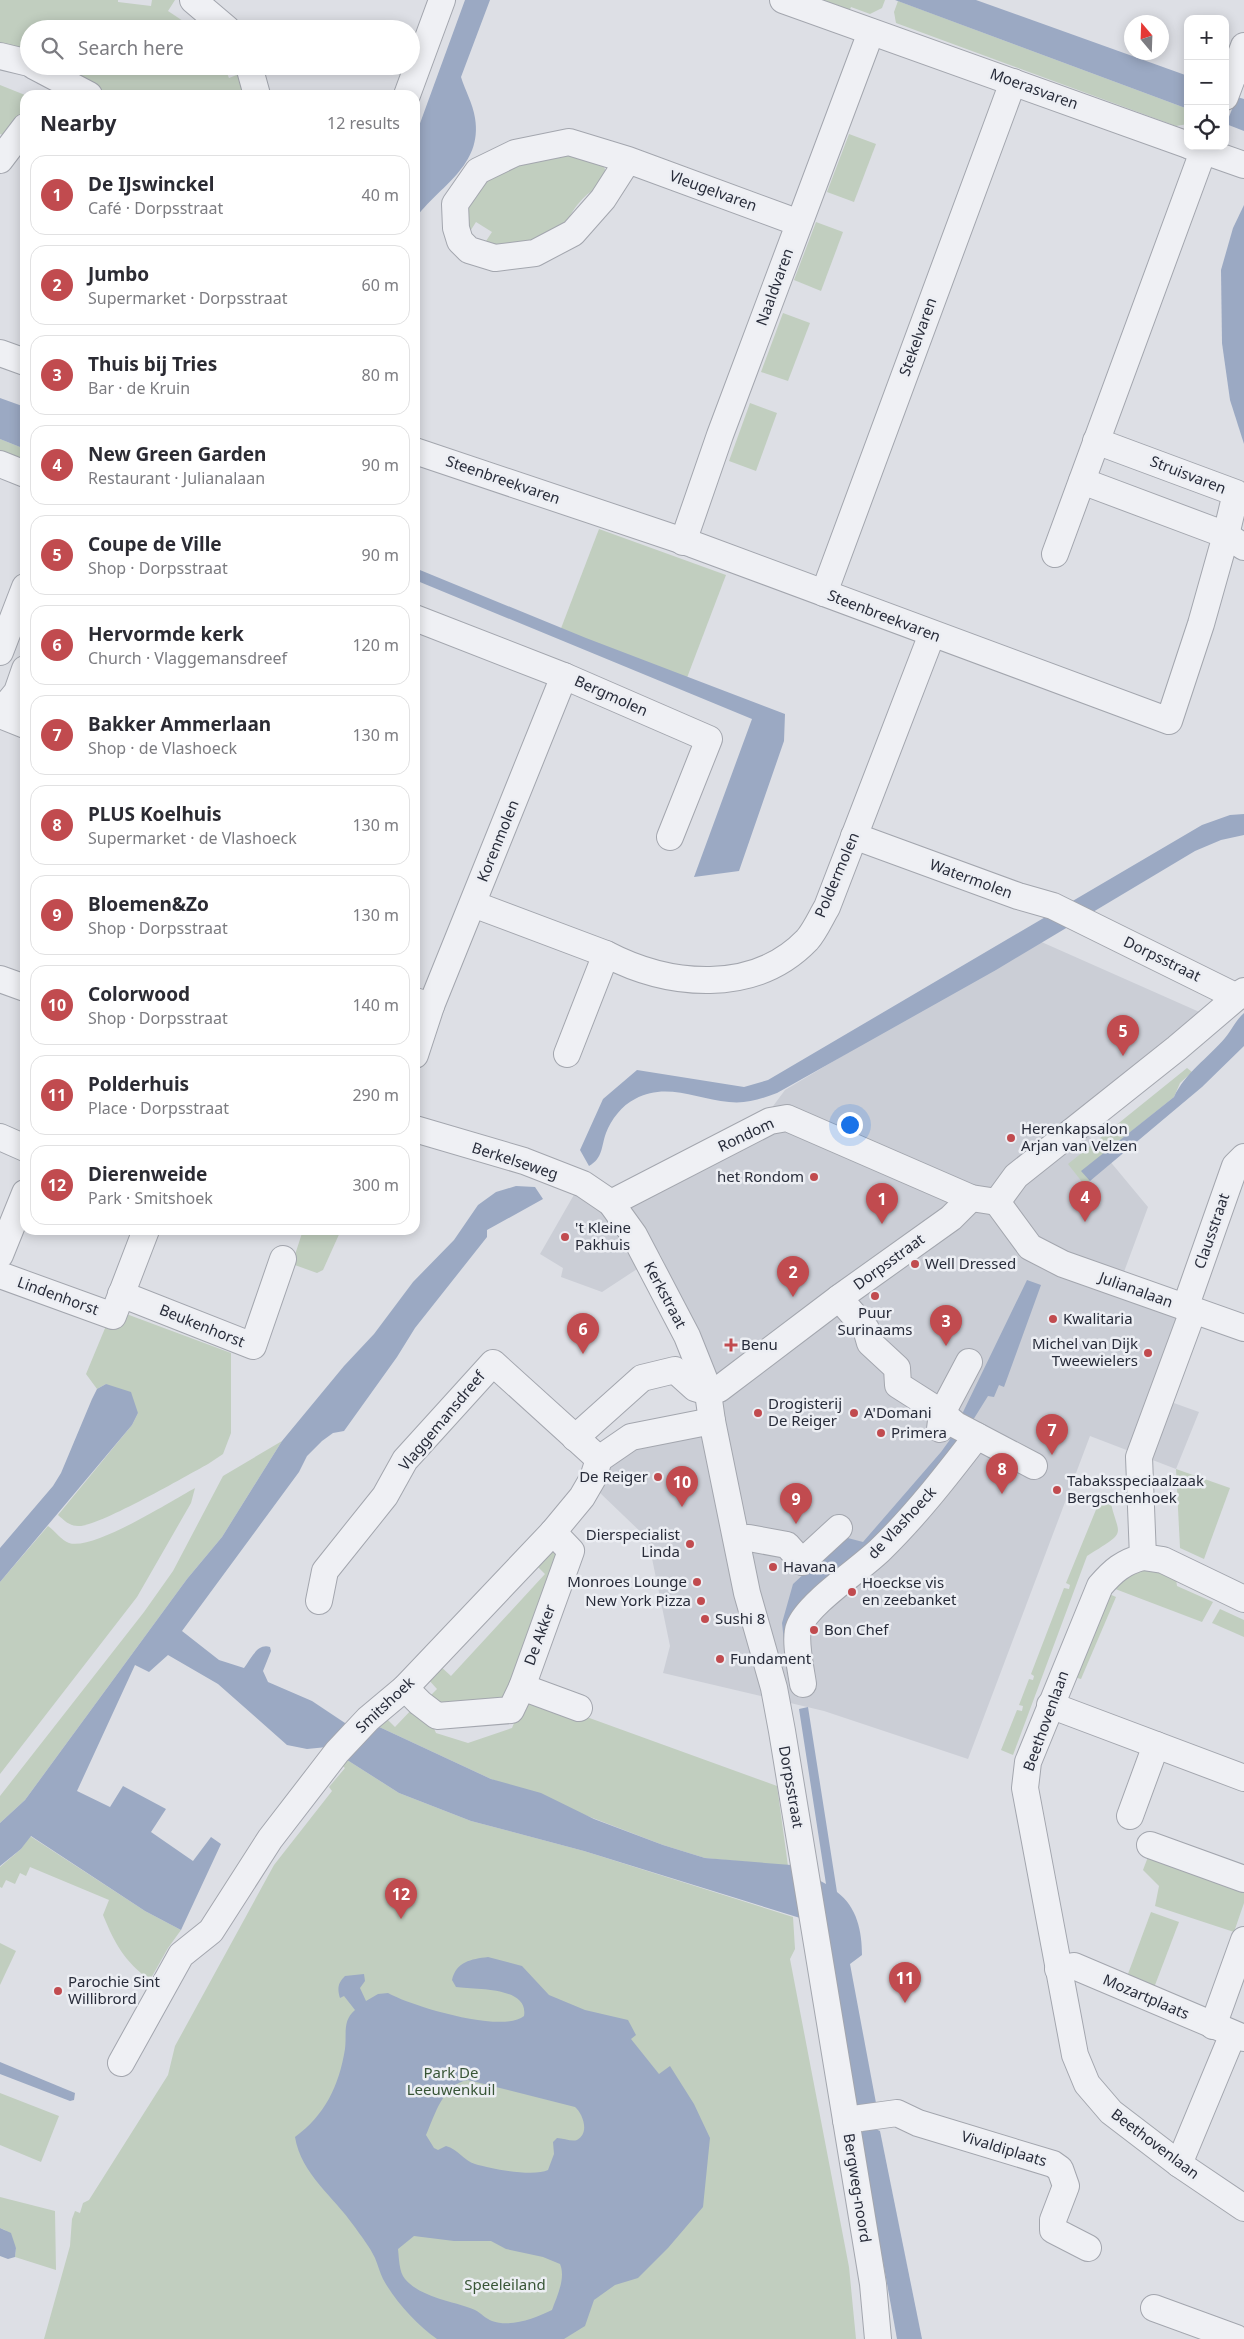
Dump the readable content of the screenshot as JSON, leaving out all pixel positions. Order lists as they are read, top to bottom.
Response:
{
  "streets": {
    "street": [
      "Moerasvaren",
      "Vleugelvaren",
      "Naaldvaren",
      "Stekelvaren",
      "Struisvaren",
      "Steenbreekvaren",
      "Bergmolen",
      "Korenmolen",
      "Poldermolen",
      "Watermolen",
      "Dorpsstraat",
      "Rondom",
      "Berkelseweg",
      "Clausstraat",
      "Julianalaan",
      "Kerkstraat",
      "Lindenhorst",
      "Beukenhorst",
      "Vlaggemansdreef",
      "de Vlashoeck",
      "De Akker",
      "Smitshoek",
      "Beethovenlaan",
      "Mozartplaats",
      "Vivaldiplaats",
      "Bergweg-noord"
    ]
  },
  "crossings": [
    ["Moerasvaren", "Naaldvaren"],
    ["Moerasvaren", "Stekelvaren"],
    ["Vleugelvaren", "Naaldvaren"],
    ["Naaldvaren", "Steenbreekvaren"],
    ["Stekelvaren", "Steenbreekvaren"],
    ["Struisvaren", "Steenbreekvaren"],
    ["Steenbreekvaren", "Poldermolen"],
    ["Bergmolen", "Korenmolen"],
    ["Korenmolen", "Poldermolen"],
    ["Poldermolen", "Watermolen"],
    ["Watermolen", "Dorpsstraat"],
    ["Dorpsstraat", "Rondom"],
    ["Dorpsstraat", "Julianalaan"],
    ["Dorpsstraat", "Kerkstraat"],
    ["Dorpsstraat", "Bergweg-noord"],
    ["Rondom", "Berkelseweg"],
    ["Rondom", "Julianalaan"],
    ["Rondom", "Kerkstraat"],
    ["Berkelseweg", "Kerkstraat"],
    ["Clausstraat", "Julianalaan"],
    ["Lindenhorst", "Beukenhorst"],
    ["Vlaggemansdreef", "Smitshoek"],
    ["De Akker", "Smitshoek"],
    ["Beethovenlaan", "Mozartplaats"],
    ["Vivaldiplaats", "Bergweg-noord"]
  ],
  "parks": ["Park De Leeuwenkuil", "Speeleiland"],
  "places": {
    "other": [
      "Herenkapsalon Arjan van Velzen",
      "het Rondom",
      "'t Kleine Pakhuis",
      "Well Dressed",
      "Puur Surinaams",
      "Kwalitaria",
      "Michel van Dijk Tweewielers",
      "Drogisterij De Reiger",
      "A'Domani",
      "Primera",
      "De Reiger",
      "Tabaksspeciaalzaak Bergschenhoek",
      "Dierspecialist Linda",
      "Havana",
      "Monroes Lounge",
      "Hoeckse vis en zeebanket",
      "New York Pizza",
      "Sushi 8",
      "Bon Chef",
      "Fundament",
      "Parochie Sint Willibrord"
    ],
    "health": ["Benu"]
  },
  "north": "top",
  "page": {
    "map_buttons": ["+", "−"],
    "search": "Search here",
    "heading": ["Nearby", "12 results"],
    "list": [
      {
        "mark": "1",
        "name": "De IJswinckel",
        "note": "Café · Dorpsstraat",
        "value": "40 m"
      },
      {
        "mark": "2",
        "name": "Jumbo",
        "note": "Supermarket · Dorpsstraat",
        "value": "60 m"
      },
      {
        "mark": "3",
        "name": "Thuis bij Tries",
        "note": "Bar · de Kruin",
        "value": "80 m"
      },
      {
        "mark": "4",
        "name": "New Green Garden",
        "note": "Restaurant · Julianalaan",
        "value": "90 m"
      },
      {
        "mark": "5",
        "name": "Coupe de Ville",
        "note": "Shop · Dorpsstraat",
        "value": "90 m"
      },
      {
        "mark": "6",
        "name": "Hervormde kerk",
        "note": "Church · Vlaggemansdreef",
        "value": "120 m"
      },
      {
        "mark": "7",
        "name": "Bakker Ammerlaan",
        "note": "Shop · de Vlashoeck",
        "value": "130 m"
      },
      {
        "mark": "8",
        "name": "PLUS Koelhuis",
        "note": "Supermarket · de Vlashoeck",
        "value": "130 m"
      },
      {
        "mark": "9",
        "name": "Bloemen&Zo",
        "note": "Shop · Dorpsstraat",
        "value": "130 m"
      },
      {
        "mark": "10",
        "name": "Colorwood",
        "note": "Shop · Dorpsstraat",
        "value": "140 m"
      },
      {
        "mark": "11",
        "name": "Polderhuis",
        "note": "Place · Dorpsstraat",
        "value": "290 m"
      },
      {
        "mark": "12",
        "name": "Dierenweide",
        "note": "Park · Smitshoek",
        "value": "300 m"
      }
    ],
    "pins": [
      "5",
      "4",
      "1",
      "2",
      "3",
      "6",
      "7",
      "8",
      "10",
      "9",
      "12",
      "11"
    ]
  }
}
